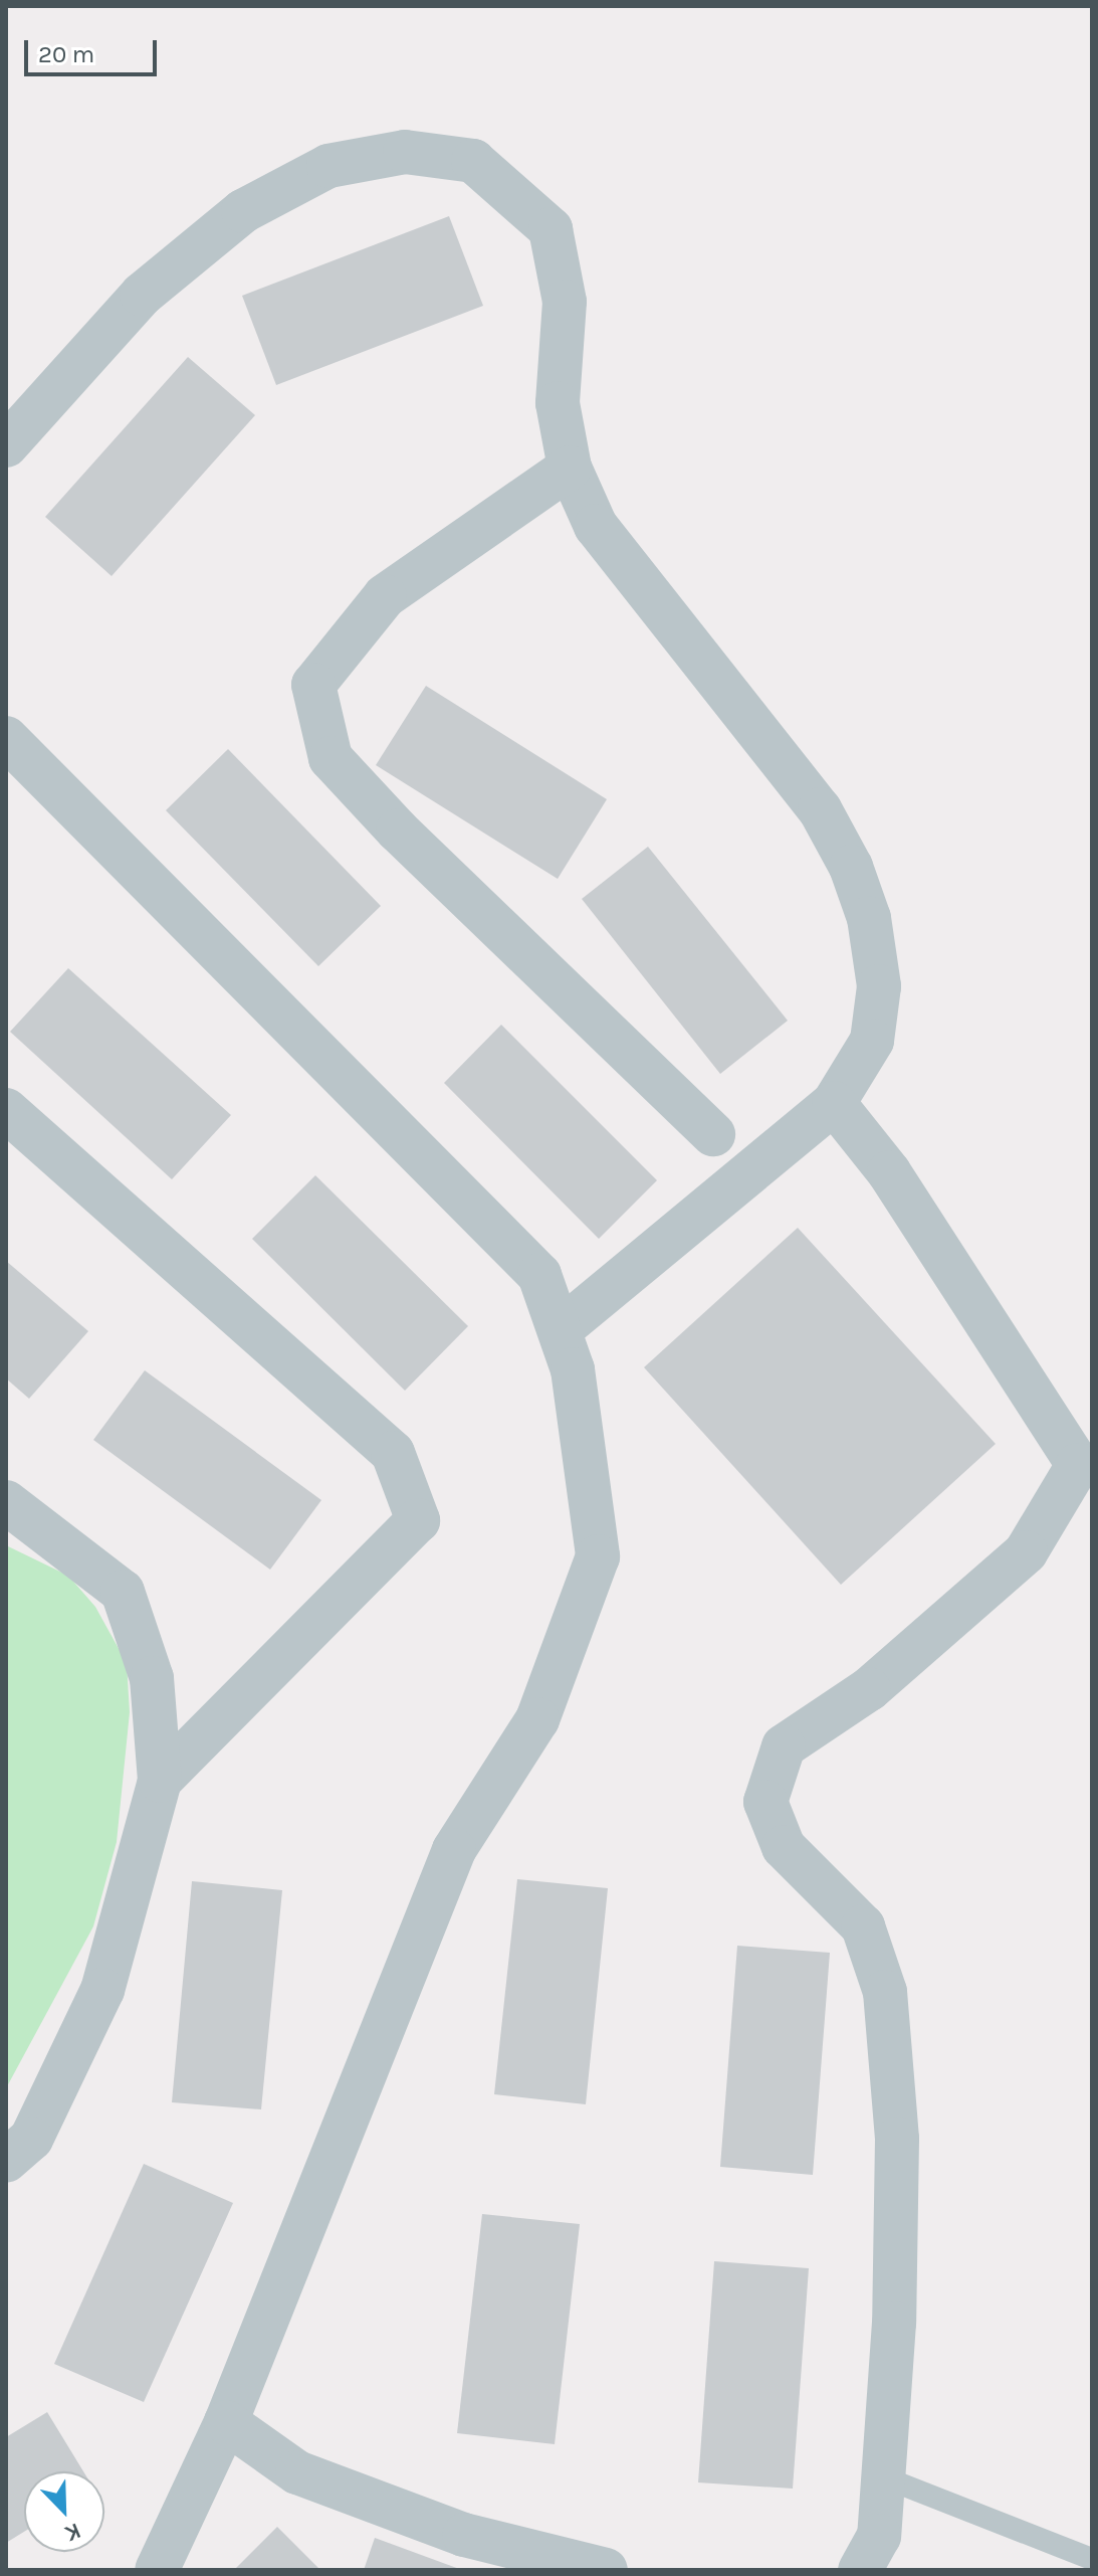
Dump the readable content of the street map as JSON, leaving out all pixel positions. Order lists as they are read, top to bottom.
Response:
{
  "scale_bar": "20 m",
  "north": "bottom right"
}
